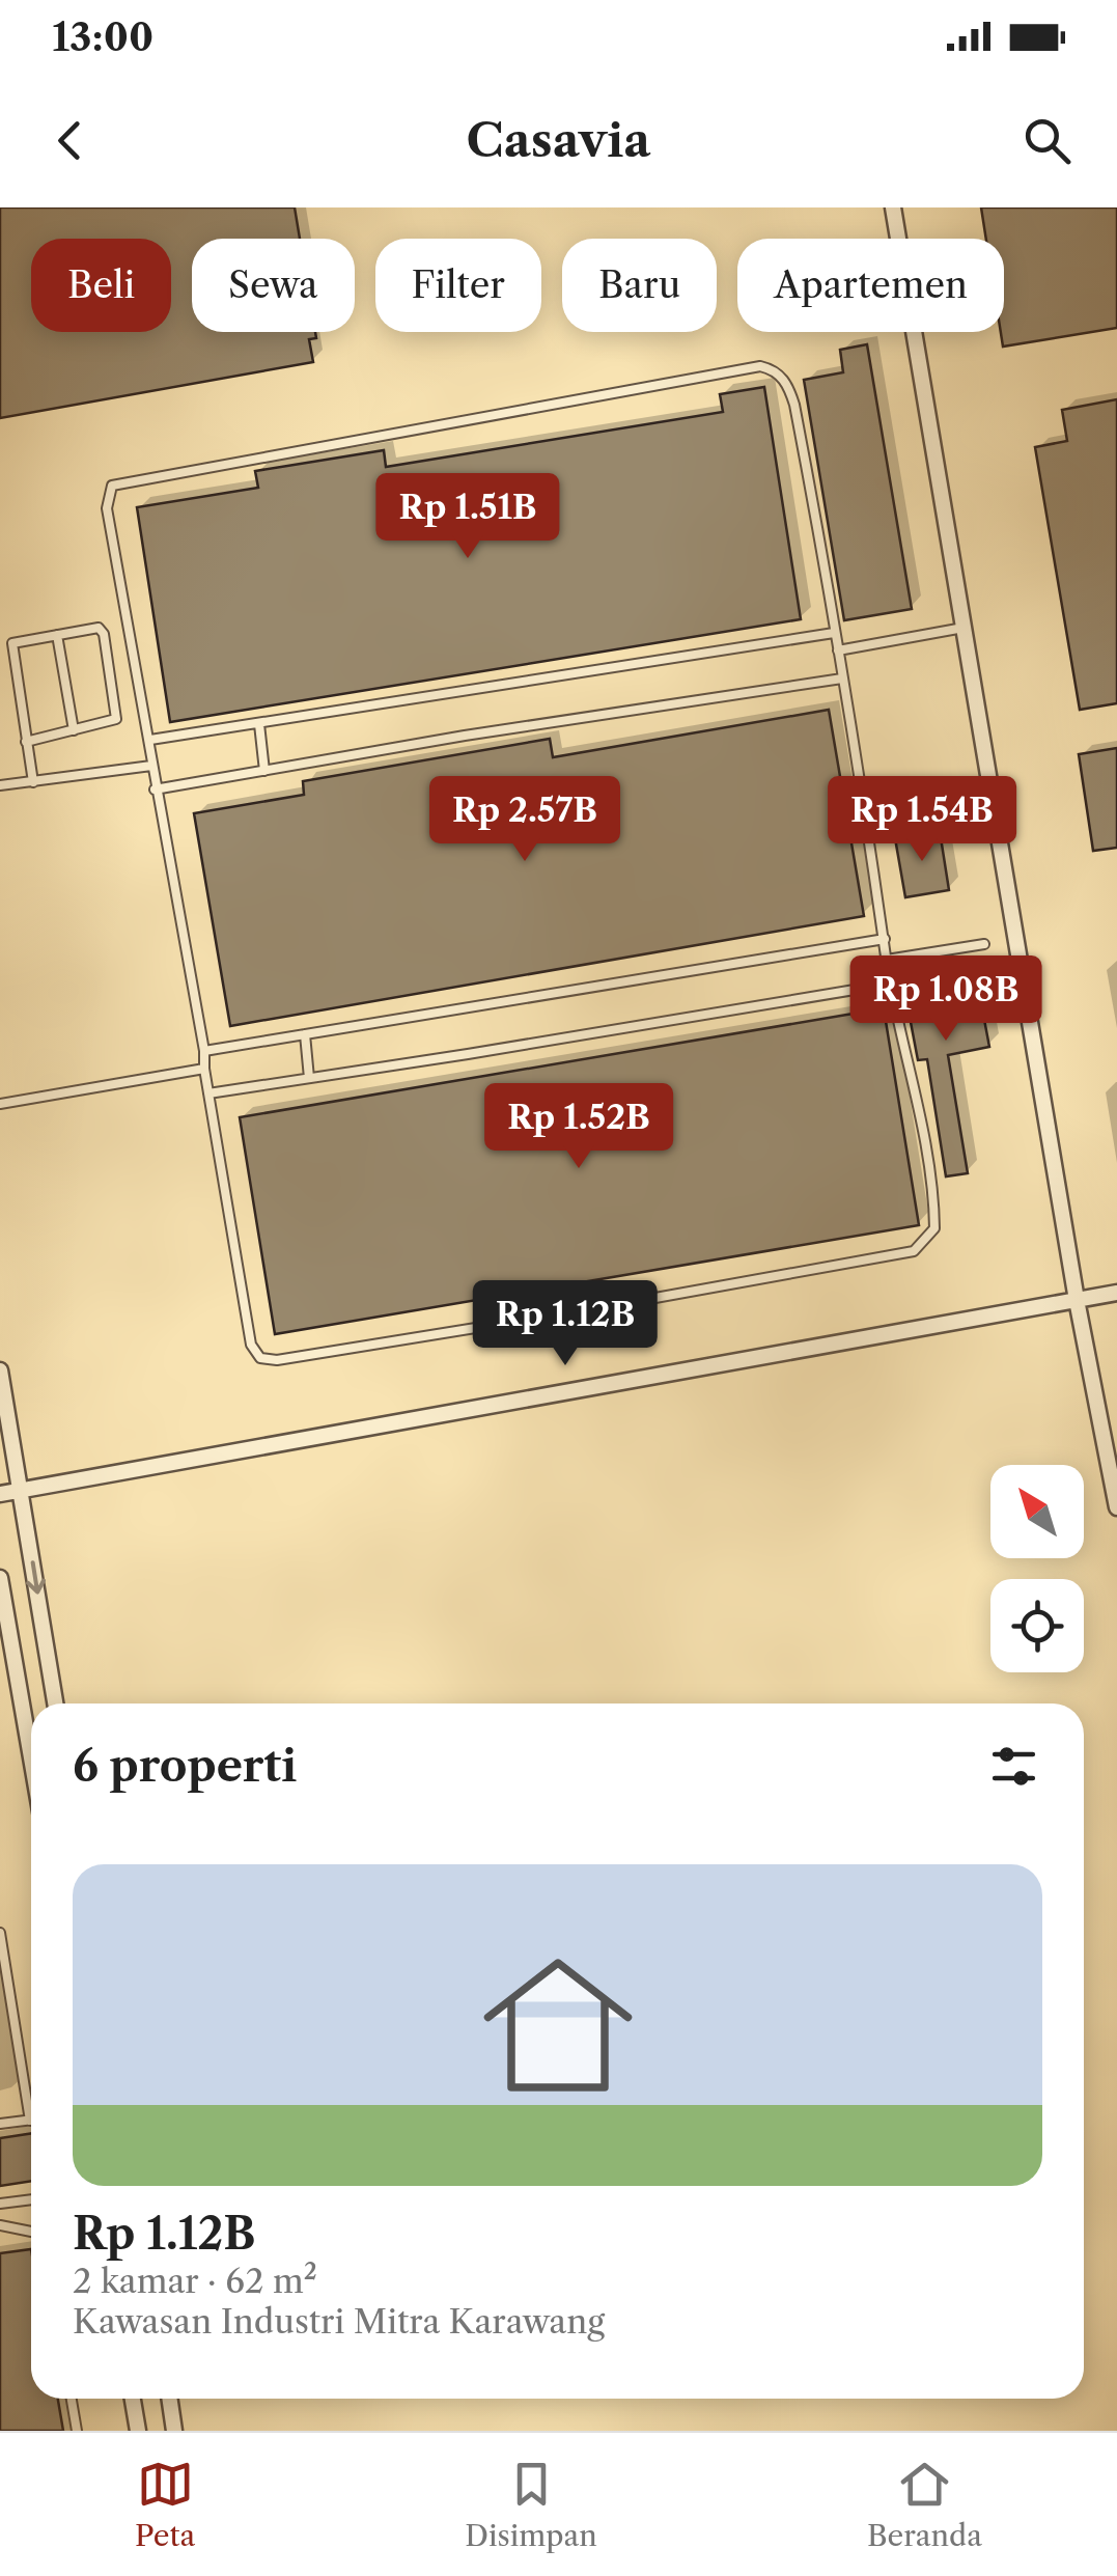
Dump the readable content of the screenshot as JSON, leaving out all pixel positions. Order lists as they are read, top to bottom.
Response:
{
  "north": "top left",
  "page": {
    "status": "13:00",
    "header": "Casavia",
    "chip": [
      "Beli",
      "Sewa",
      "Filter",
      "Baru",
      "Apartemen"
    ],
    "price": [
      "Rp 1.51B",
      "Rp 2.57B",
      "Rp 1.54B",
      "Rp 1.08B",
      "Rp 1.52B",
      "Rp 1.12B"
    ],
    "heading": "6 properti",
    "list": [
      {
        "name": "Rp 1.12B",
        "note": "2 kamar · 62 m² · Kawasan Industri Mitra Karawang"
      }
    ],
    "tabs": ["Peta", "Disimpan", "Beranda"]
  }
}
